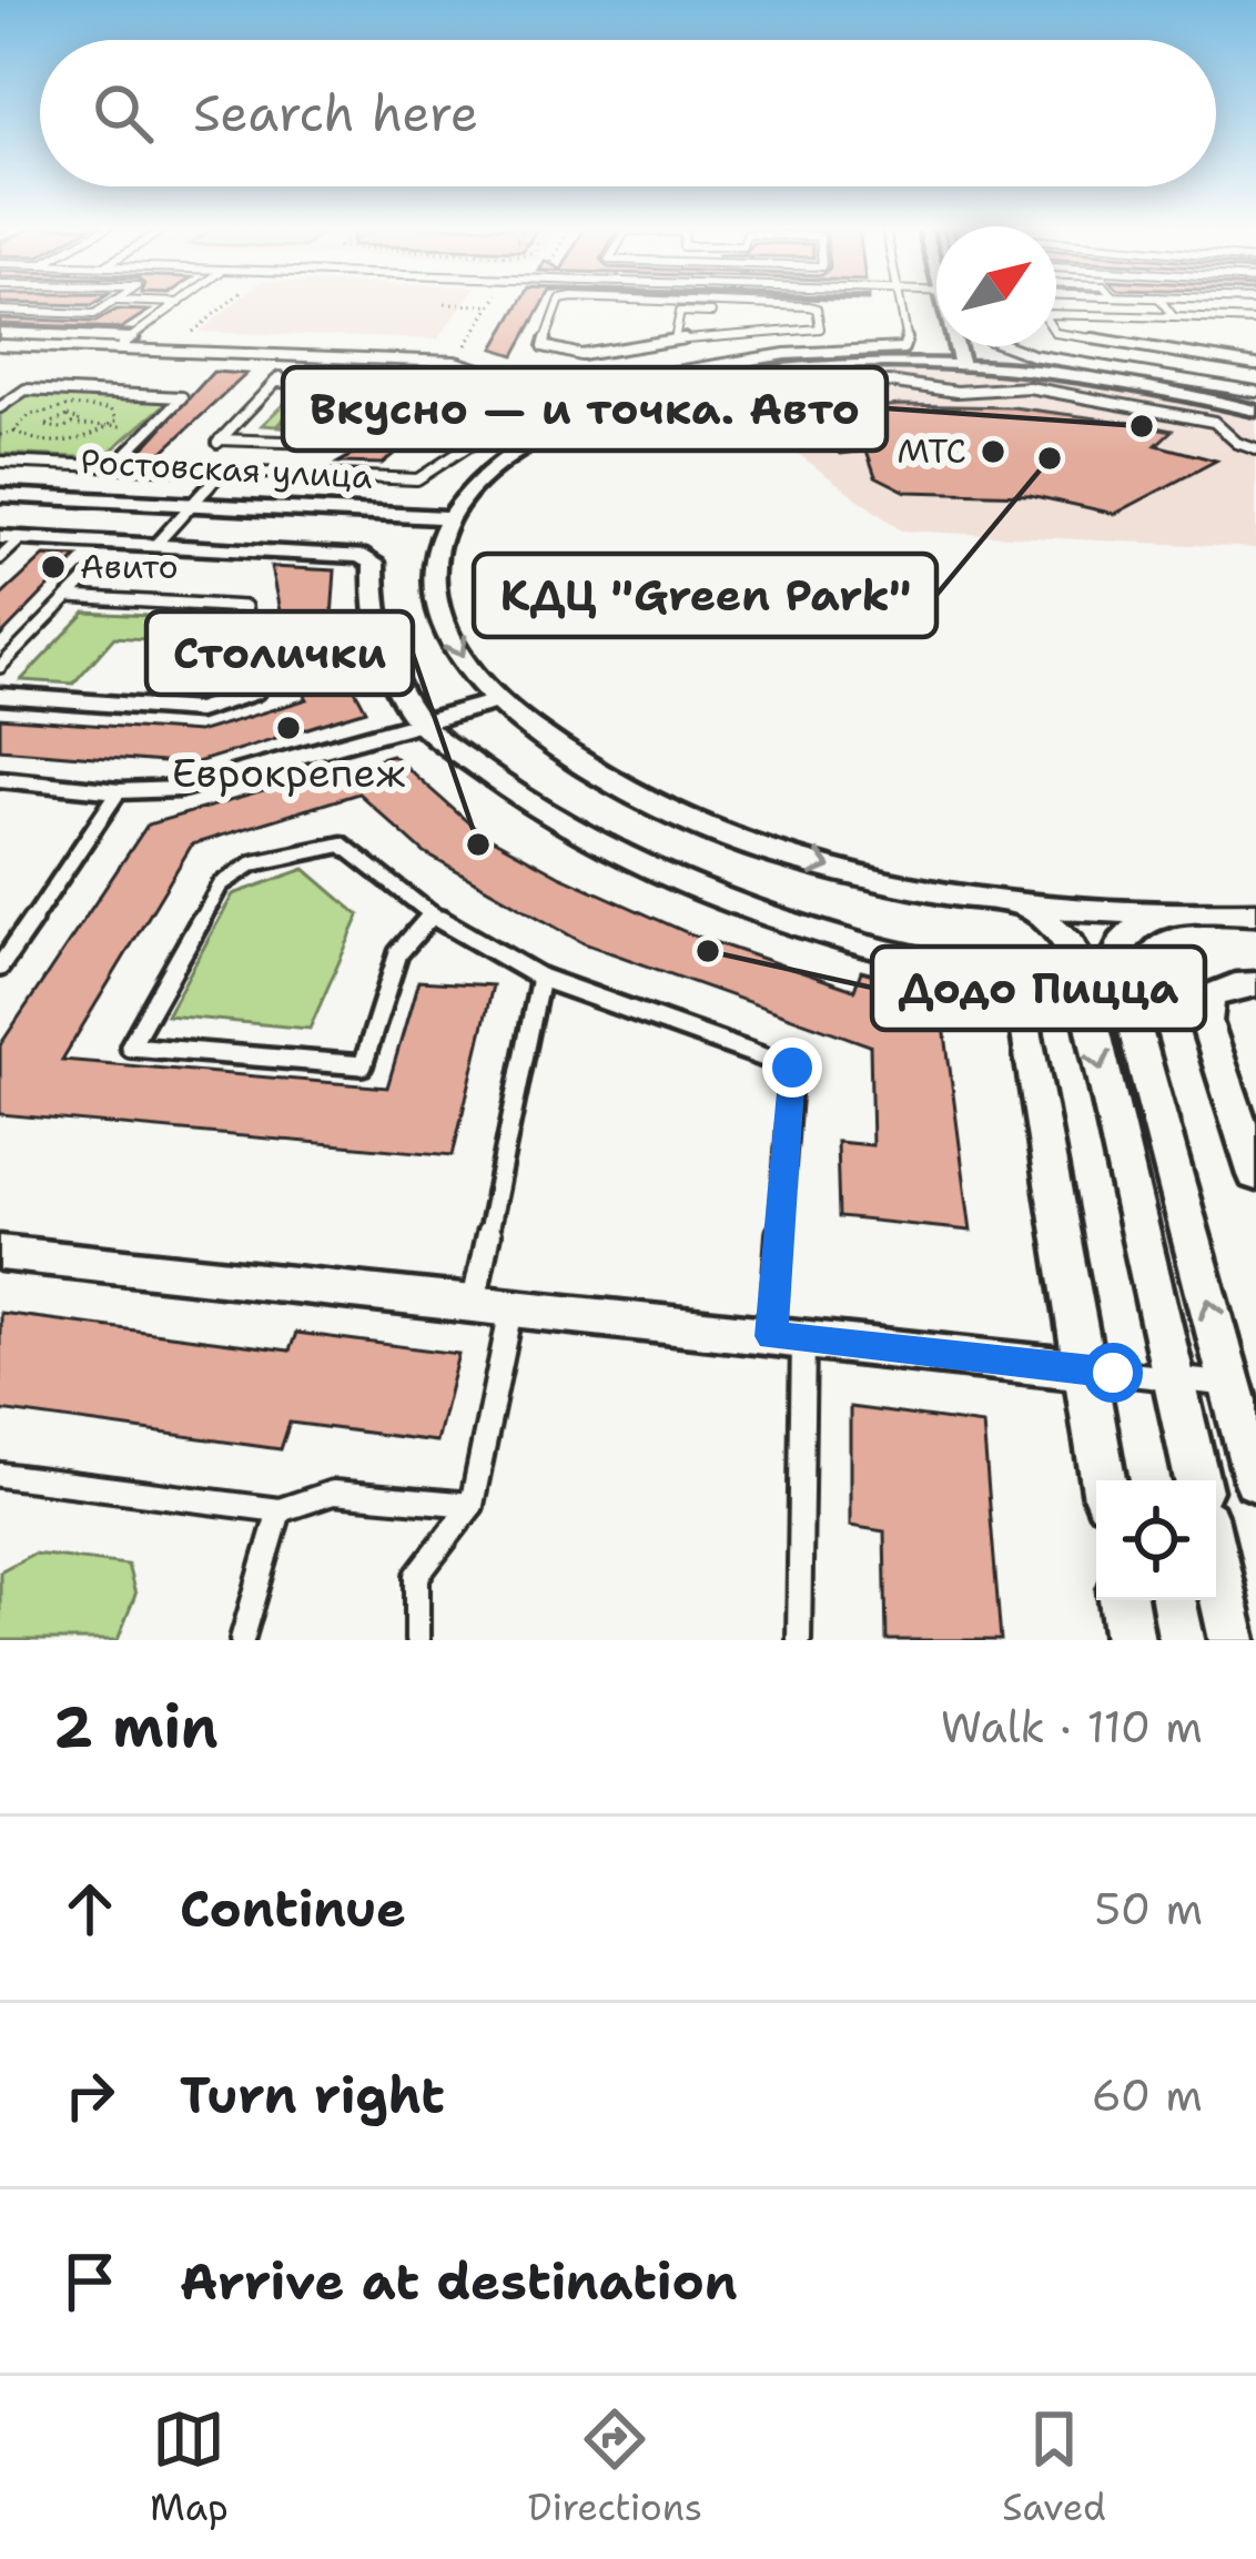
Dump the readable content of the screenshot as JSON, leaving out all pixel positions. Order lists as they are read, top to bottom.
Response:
{
  "streets": {
    "street": ["Ростовская улица"]
  },
  "places": [
    "Вкусно — и точка. Авто",
    "МТС",
    "КДЦ \"Green Park\"",
    "Авито",
    "Еврокрепеж",
    "Столички",
    "Додо Пицца"
  ],
  "north": "top right",
  "page": {
    "search": "Search here",
    "heading": ["2 min", "Walk · 110 m"],
    "list": [
      ["Continue", "50 m"],
      ["Turn right", "60 m"],
      "Arrive at destination"
    ],
    "nav": ["Map", "Directions", "Saved"]
  }
}
